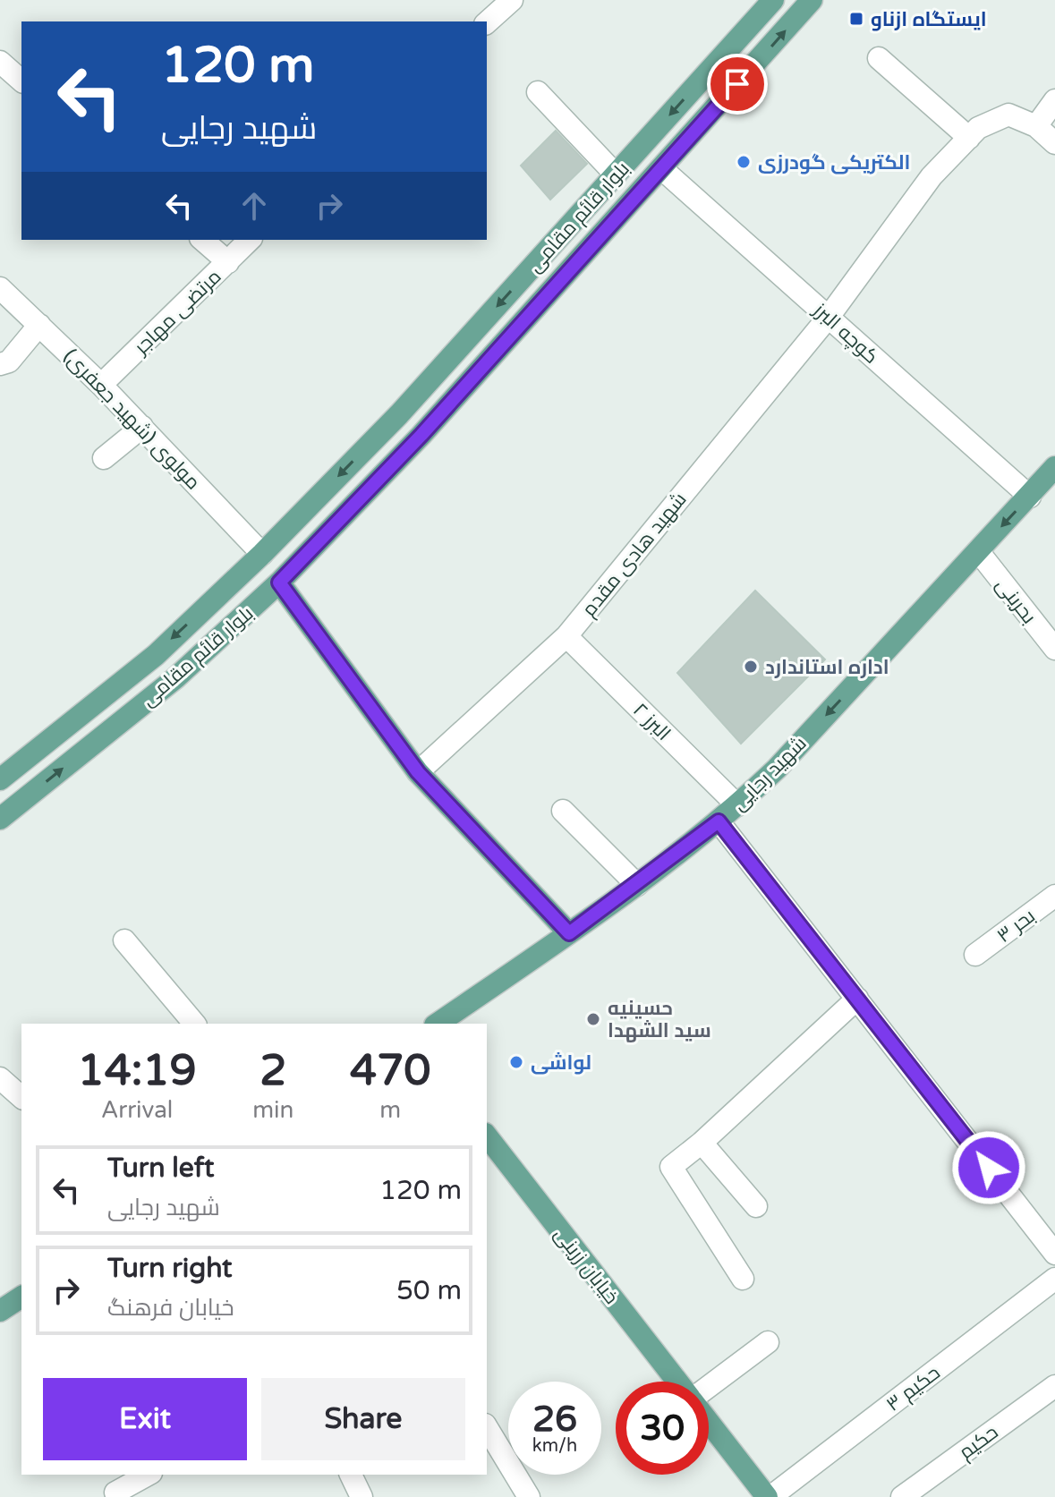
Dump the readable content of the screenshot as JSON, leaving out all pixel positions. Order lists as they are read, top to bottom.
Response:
{
  "streets": {
    "main road": ["بلوار قائم مقامی", "شهید رجایی", "خیابان زرینی"],
    "street": [
      "مرتضی مهاجر",
      "کوچه البرز",
      "مولوی (شهید جعفری)",
      "شهید هادی مقدم",
      "بحرینی",
      "البرز ۲",
      "بحر ۳",
      "حکیم ۳",
      "حکیم"
    ]
  },
  "crossings": [
    ["بلوار قائم مقامی", "کوچه البرز"],
    ["بلوار قائم مقامی", "مولوی (شهید جعفری)"],
    ["مرتضی مهاجر", "مولوی (شهید جعفری)"],
    ["کوچه البرز", "شهید هادی مقدم"],
    ["کوچه البرز", "شهید رجایی"],
    ["شهید هادی مقدم", "البرز ۲"],
    ["بحرینی", "شهید رجایی"],
    ["البرز ۲", "شهید رجایی"],
    ["خیابان زرینی", "حکیم ۳"]
  ],
  "one_way": ["شهید رجایی"],
  "places": {
    "transit": ["ایستگاه ازناو"],
    "other": [
      "الکتریکی گودرزی",
      "اداره استاندارد",
      "حسینیه سید الشهدا",
      "لواشی"
    ]
  },
  "page": {
    "turn": ["120 m", "شهید رجایی"],
    "eta": [
      "14:19",
      "Arrival",
      "2",
      "min",
      "470",
      "m"
    ],
    "list": [
      {
        "name": "Turn left",
        "note": "شهید رجایی",
        "value": "120 m"
      },
      {
        "name": "Turn right",
        "note": "خیابان فرهنگ",
        "value": "50 m"
      }
    ],
    "buttons": ["Exit", "Share"],
    "speed": "26 km/h",
    "limit": "30"
  }
}
